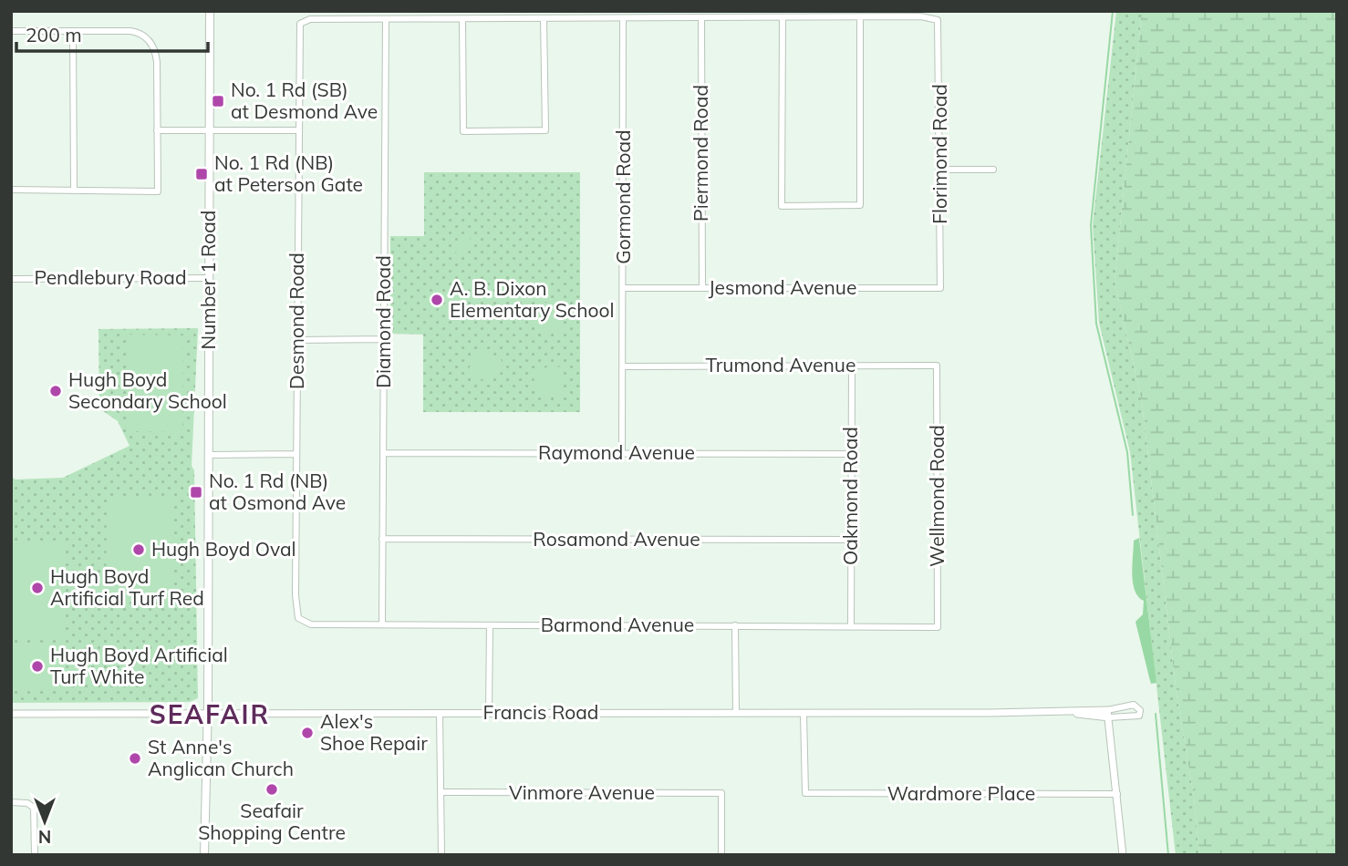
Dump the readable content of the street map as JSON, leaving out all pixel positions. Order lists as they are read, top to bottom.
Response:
{
  "streets": {
    "main road": ["Number 1 Road"],
    "street": [
      "Piermond Road",
      "Florimond Road",
      "Gormond Road",
      "Pendlebury Road",
      "Jesmond Avenue",
      "Desmond Road",
      "Diamond Road",
      "Trumond Avenue",
      "Raymond Avenue",
      "Oakmond Road",
      "Wellmond Road",
      "Rosamond Avenue",
      "Barmond Avenue",
      "Francis Road",
      "Vinmore Avenue",
      "Wardmore Place"
    ]
  },
  "crossings": [
    ["Piermond Road", "Jesmond Avenue"],
    ["Florimond Road", "Jesmond Avenue"],
    ["Gormond Road", "Jesmond Avenue"],
    ["Gormond Road", "Trumond Avenue"],
    ["Gormond Road", "Raymond Avenue"],
    ["Pendlebury Road", "Number 1 Road"],
    ["Number 1 Road", "Francis Road"],
    ["Desmond Road", "Diamond Road"],
    ["Desmond Road", "Barmond Avenue"],
    ["Diamond Road", "Raymond Avenue"],
    ["Diamond Road", "Rosamond Avenue"],
    ["Diamond Road", "Barmond Avenue"],
    ["Trumond Avenue", "Oakmond Road"],
    ["Trumond Avenue", "Wellmond Road"],
    ["Raymond Avenue", "Oakmond Road"],
    ["Oakmond Road", "Rosamond Avenue"],
    ["Oakmond Road", "Barmond Avenue"],
    ["Wellmond Road", "Barmond Avenue"],
    ["Francis Road", "Wardmore Place"]
  ],
  "districts": ["SEAFAIR"],
  "places": {
    "transit": ["No. 1 Rd (SB) at Desmond Ave", "No. 1 Rd (NB) at Peterson Gate", "No. 1 Rd (NB) at Osmond Ave"],
    "other": [
      "A. B. Dixon Elementary School",
      "Hugh Boyd Secondary School",
      "Hugh Boyd Oval",
      "Hugh Boyd Artificial Turf Red",
      "Hugh Boyd Artificial Turf White",
      "Alex's Shoe Repair",
      "St Anne's Anglican Church",
      "Seafair Shopping Centre"
    ]
  },
  "scale_bar": "200 m",
  "north": "bottom"
}
